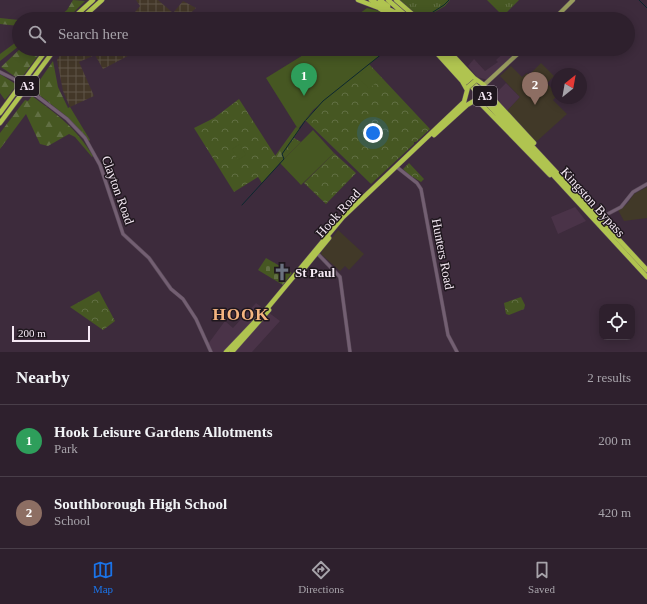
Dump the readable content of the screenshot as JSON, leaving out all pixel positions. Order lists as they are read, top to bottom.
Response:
{
  "streets": {
    "highway": ["A3", "Kingston Bypass", "Hook Road"],
    "street": ["Clayton Road", "Hunters Road"]
  },
  "crossings": [
    ["A3", "Kingston Bypass"],
    ["Hook Road", "Hunters Road"]
  ],
  "districts": ["HOOK"],
  "places": {
    "church": ["St Paul"]
  },
  "scale_bar": "200 m",
  "north": "top right",
  "page": {
    "search": "Search here",
    "pins": ["1", "2"],
    "scale": "200 m",
    "heading": ["Nearby", "2 results"],
    "list": [
      {
        "mark": "1",
        "name": "Hook Leisure Gardens Allotments",
        "note": "Park",
        "value": "200 m"
      },
      {
        "mark": "2",
        "name": "Southborough High School",
        "note": "School",
        "value": "420 m"
      }
    ],
    "nav": ["Map", "Directions", "Saved"]
  }
}
